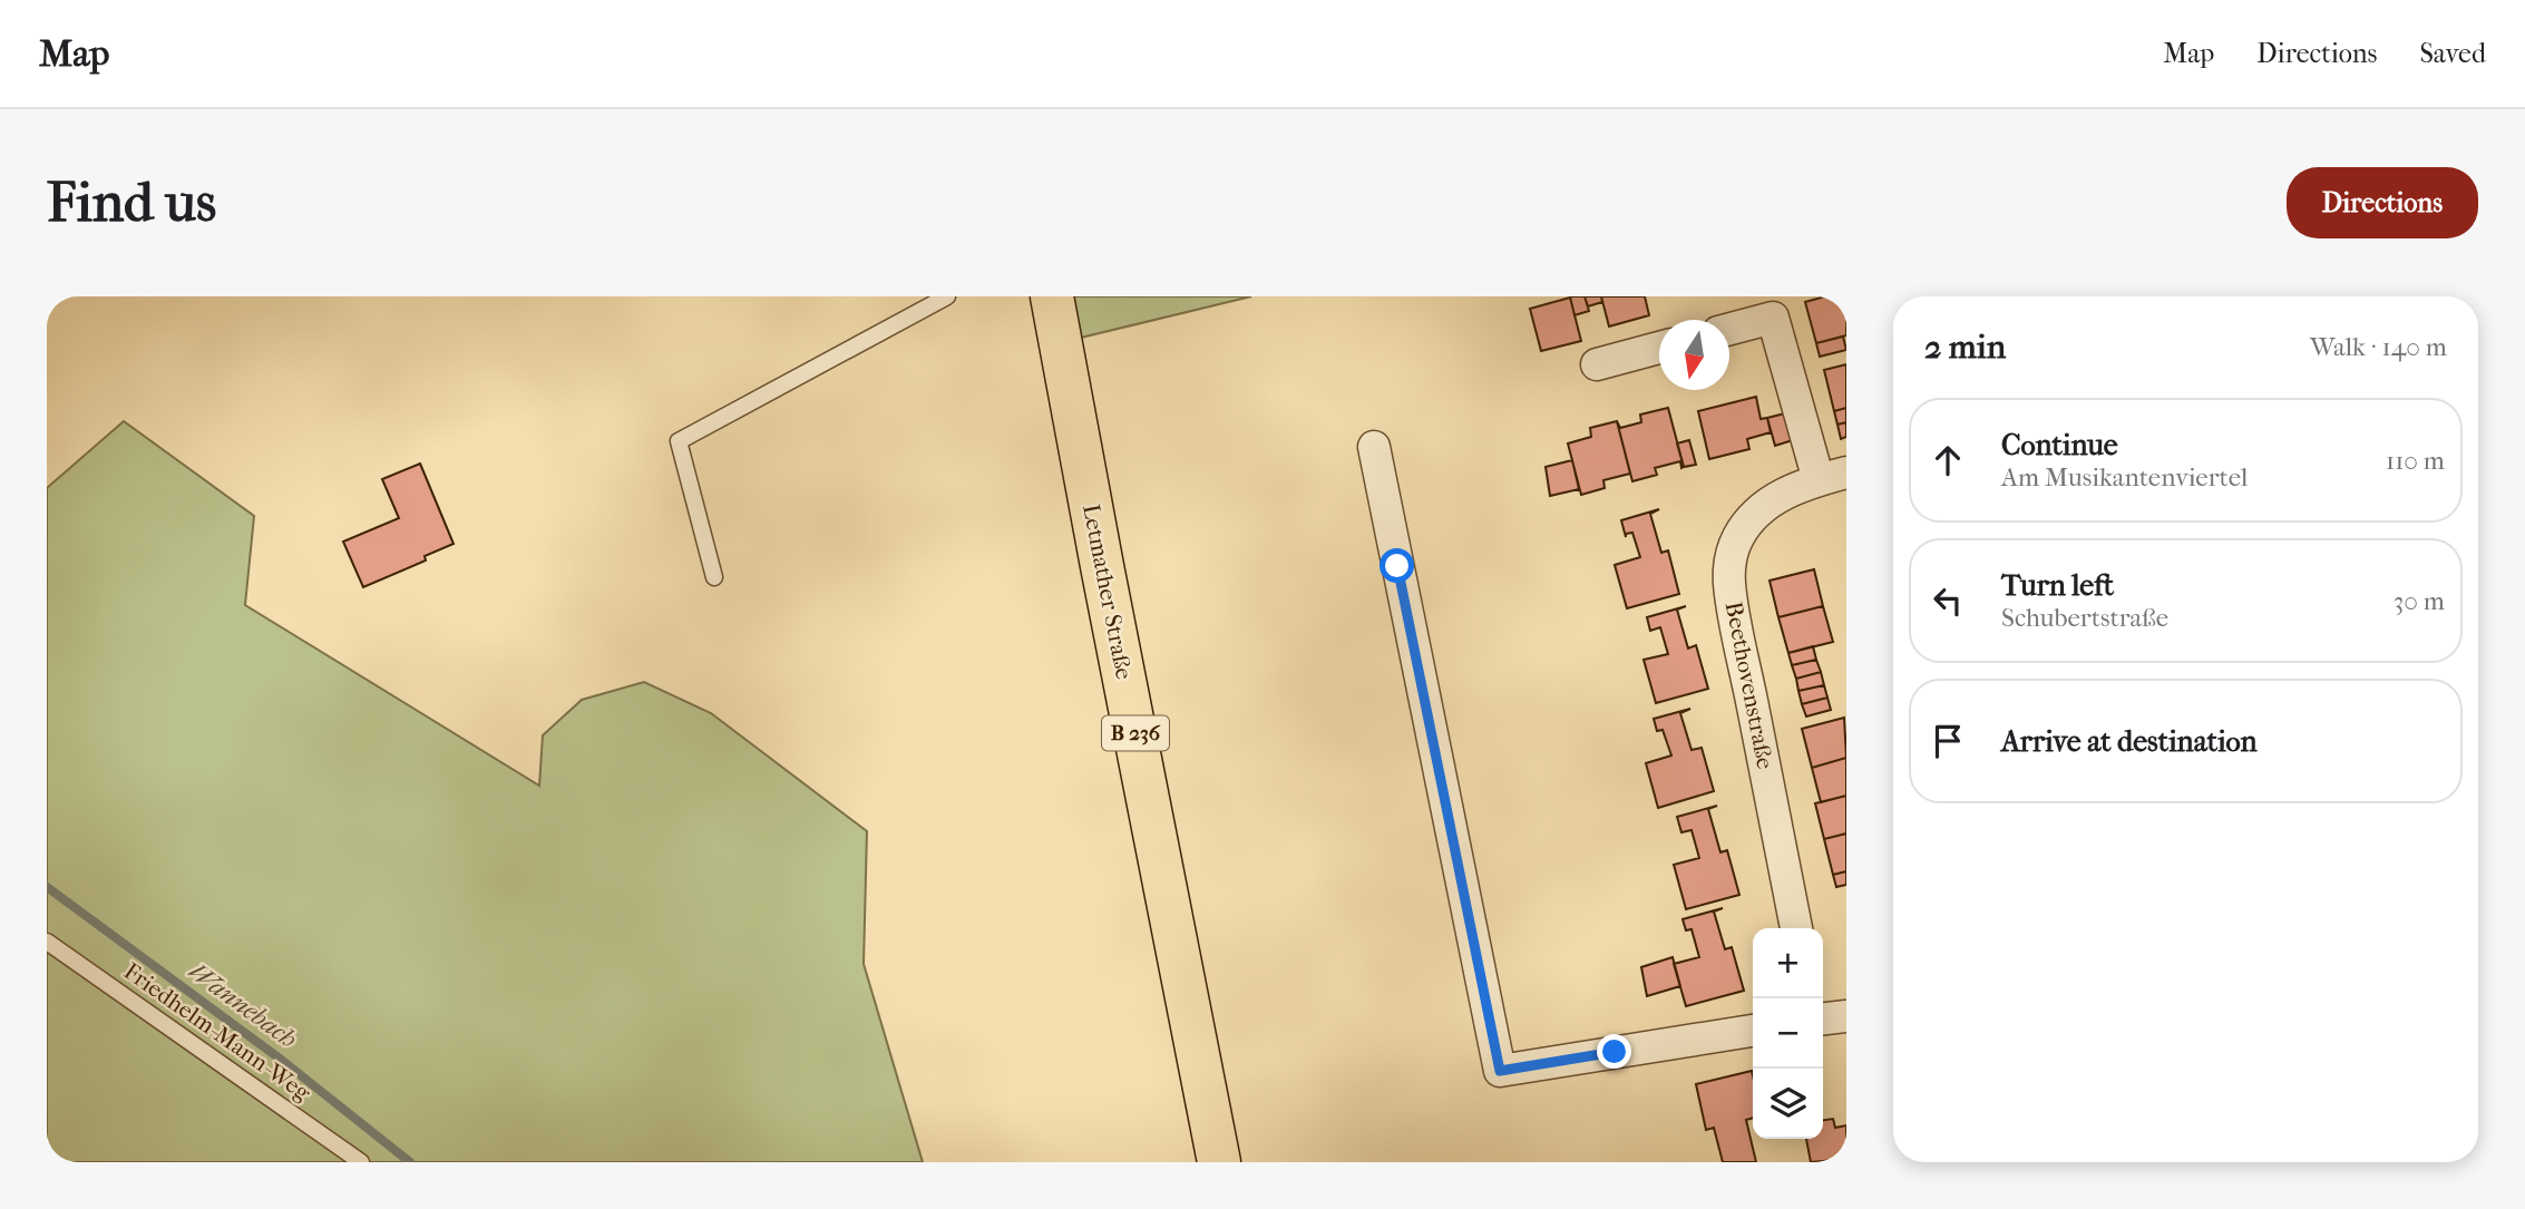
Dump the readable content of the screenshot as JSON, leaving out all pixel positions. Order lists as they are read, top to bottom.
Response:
{
  "streets": {
    "main road": ["Letmather Straße", "B 236"],
    "street": ["Beethovenstraße"],
    "lane": ["Friedhelm-Mann-Weg"]
  },
  "water": ["Wannebach"],
  "north": "bottom",
  "page": {
    "header": "Map",
    "nav": ["Map", "Directions", "Saved"],
    "buttons": "Directions",
    "title": "Find us",
    "heading": ["2 min", "Walk · 140 m"],
    "list": [
      ["Continue", "Am Musikantenviertel", "110 m"],
      ["Turn left", "Schubertstraße", "30 m"],
      "Arrive at destination"
    ],
    "map_buttons": ["+", "−"]
  }
}
